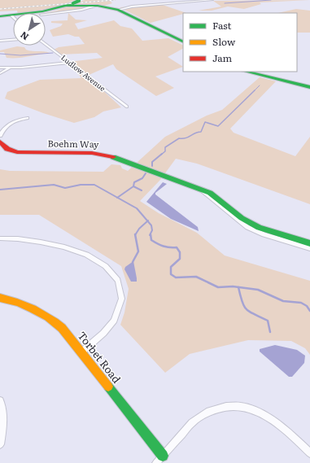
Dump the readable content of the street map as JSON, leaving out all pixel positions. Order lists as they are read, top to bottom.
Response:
{
  "streets": {
    "main road": ["Boehm Way", "Torbet Road"],
    "street": ["Ludlow Avenue"]
  },
  "legend": ["Fast", "Slow", "Jam"],
  "north": "bottom left"
}
